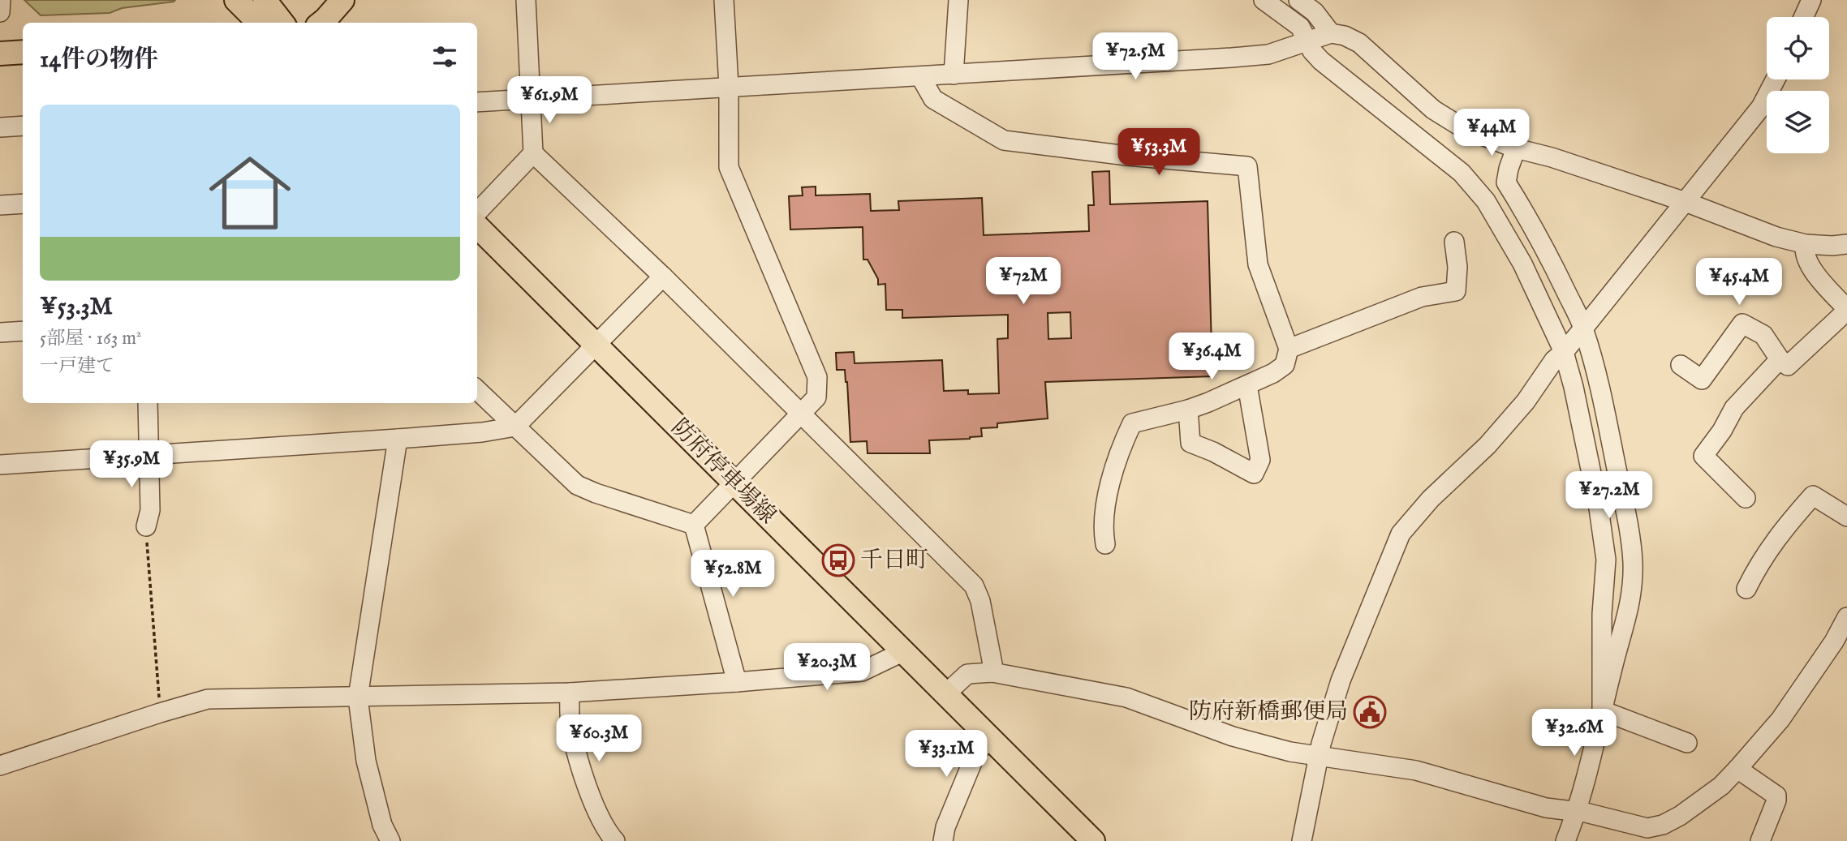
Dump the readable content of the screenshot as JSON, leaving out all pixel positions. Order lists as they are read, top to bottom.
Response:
{
  "streets": {
    "main road": ["防府停車場線"]
  },
  "places": {
    "bus stop": ["千日町"],
    "public building": ["防府新橋郵便局"]
  },
  "page": {
    "heading": "14件の物件",
    "price": [
      "¥72.5M",
      "¥61.9M",
      "¥44M",
      "¥53.3M",
      "¥72M",
      "¥45.4M",
      "¥36.4M",
      "¥35.9M",
      "¥27.2M",
      "¥52.8M",
      "¥20.3M",
      "¥32.6M",
      "¥60.3M",
      "¥33.1M"
    ],
    "list": [
      {
        "name": "¥53.3M",
        "note": "5部屋 · 163 m² · 一戸建て"
      }
    ]
  }
}
